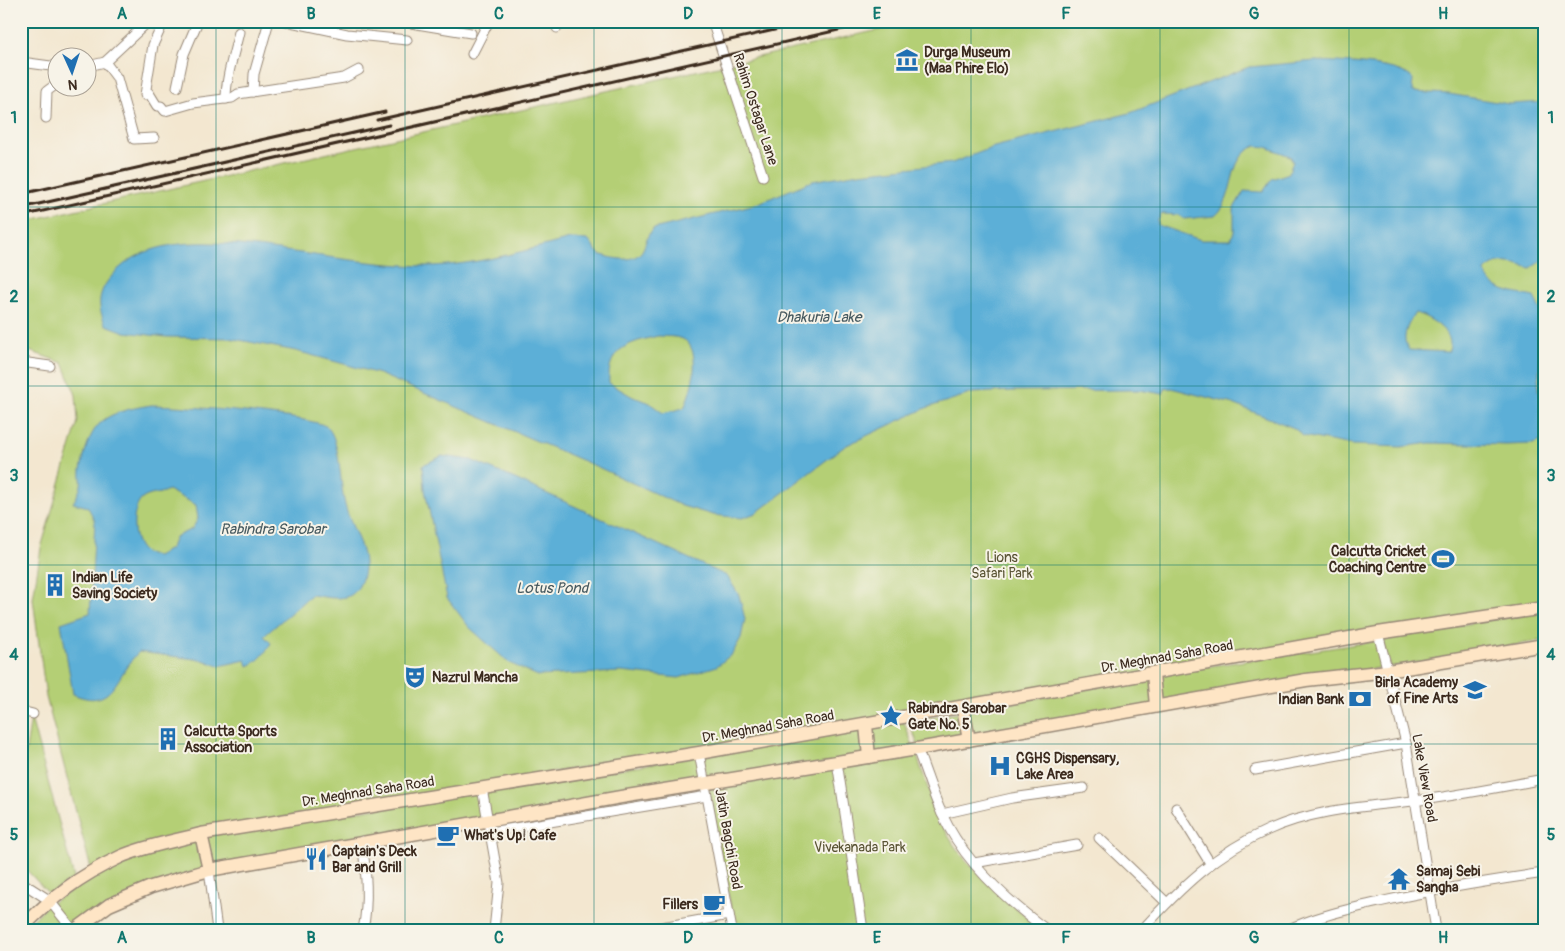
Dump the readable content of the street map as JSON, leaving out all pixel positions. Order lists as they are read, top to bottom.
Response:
{
  "streets": {
    "street": [
      "Rahim Ostagar Lane",
      "Dr. Meghnad Saha Road",
      "Lake View Road",
      "Jatin Bagchi Road"
    ]
  },
  "crossings": [
    ["Dr. Meghnad Saha Road", "Lake View Road"],
    ["Dr. Meghnad Saha Road", "Jatin Bagchi Road"]
  ],
  "water": ["Dhakuria Lake", "Rabindra Sarobar", "Lotus Pond"],
  "parks": ["Lions Safari Park", "Vivekanada Park"],
  "places": {
    "museum": ["Durga Museum (Maa Phire Elo)"],
    "sports": ["Calcutta Cricket Coaching Centre"],
    "building": ["Indian Life Saving Society", "Calcutta Sports Association"],
    "theatre": ["Nazrul Mancha"],
    "school or university": ["Birla Academy of Fine Arts"],
    "bank": ["Indian Bank"],
    "place": ["Rabindra Sarobar Gate No. 5"],
    "hospital": ["CGHS Dispensary, Lake Area"],
    "cafe": ["What's Up! Cafe", "Fillers"],
    "restaurant": ["Captain's Deck Bar and Grill"],
    "temple": ["Samaj Sebi Sangha"]
  },
  "north": "bottom",
  "grid": {
    "columns": [
      "A",
      "B",
      "C",
      "D",
      "E",
      "F",
      "G",
      "H"
    ],
    "rows": [
      "1",
      "2",
      "3",
      "4",
      "5"
    ]
  }
}
